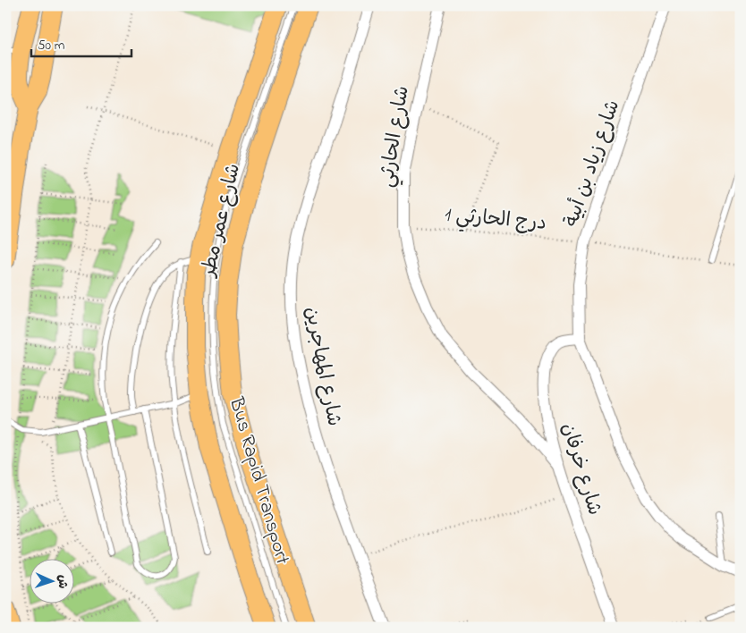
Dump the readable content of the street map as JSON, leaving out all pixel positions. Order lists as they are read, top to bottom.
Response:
{
  "streets": {
    "main road": ["شارع عمر مطر"],
    "street": [
      "شارع الحارثي",
      "شارع زياد بن أبية",
      "شارع المهاجرين",
      "شارع خرفان"
    ],
    "lane": ["Bus Rapid Transport"],
    "path": ["درج الحارثي 1"]
  },
  "crossings": [
    ["شارع الحارثي", "درج الحارثي 1"],
    ["شارع الحارثي", "شارع خرفان"],
    ["شارع زياد بن أبية", "درج الحارثي 1"],
    ["شارع زياد بن أبية", "شارع خرفان"]
  ],
  "scale_bar": "50 m",
  "north": "right"
}
